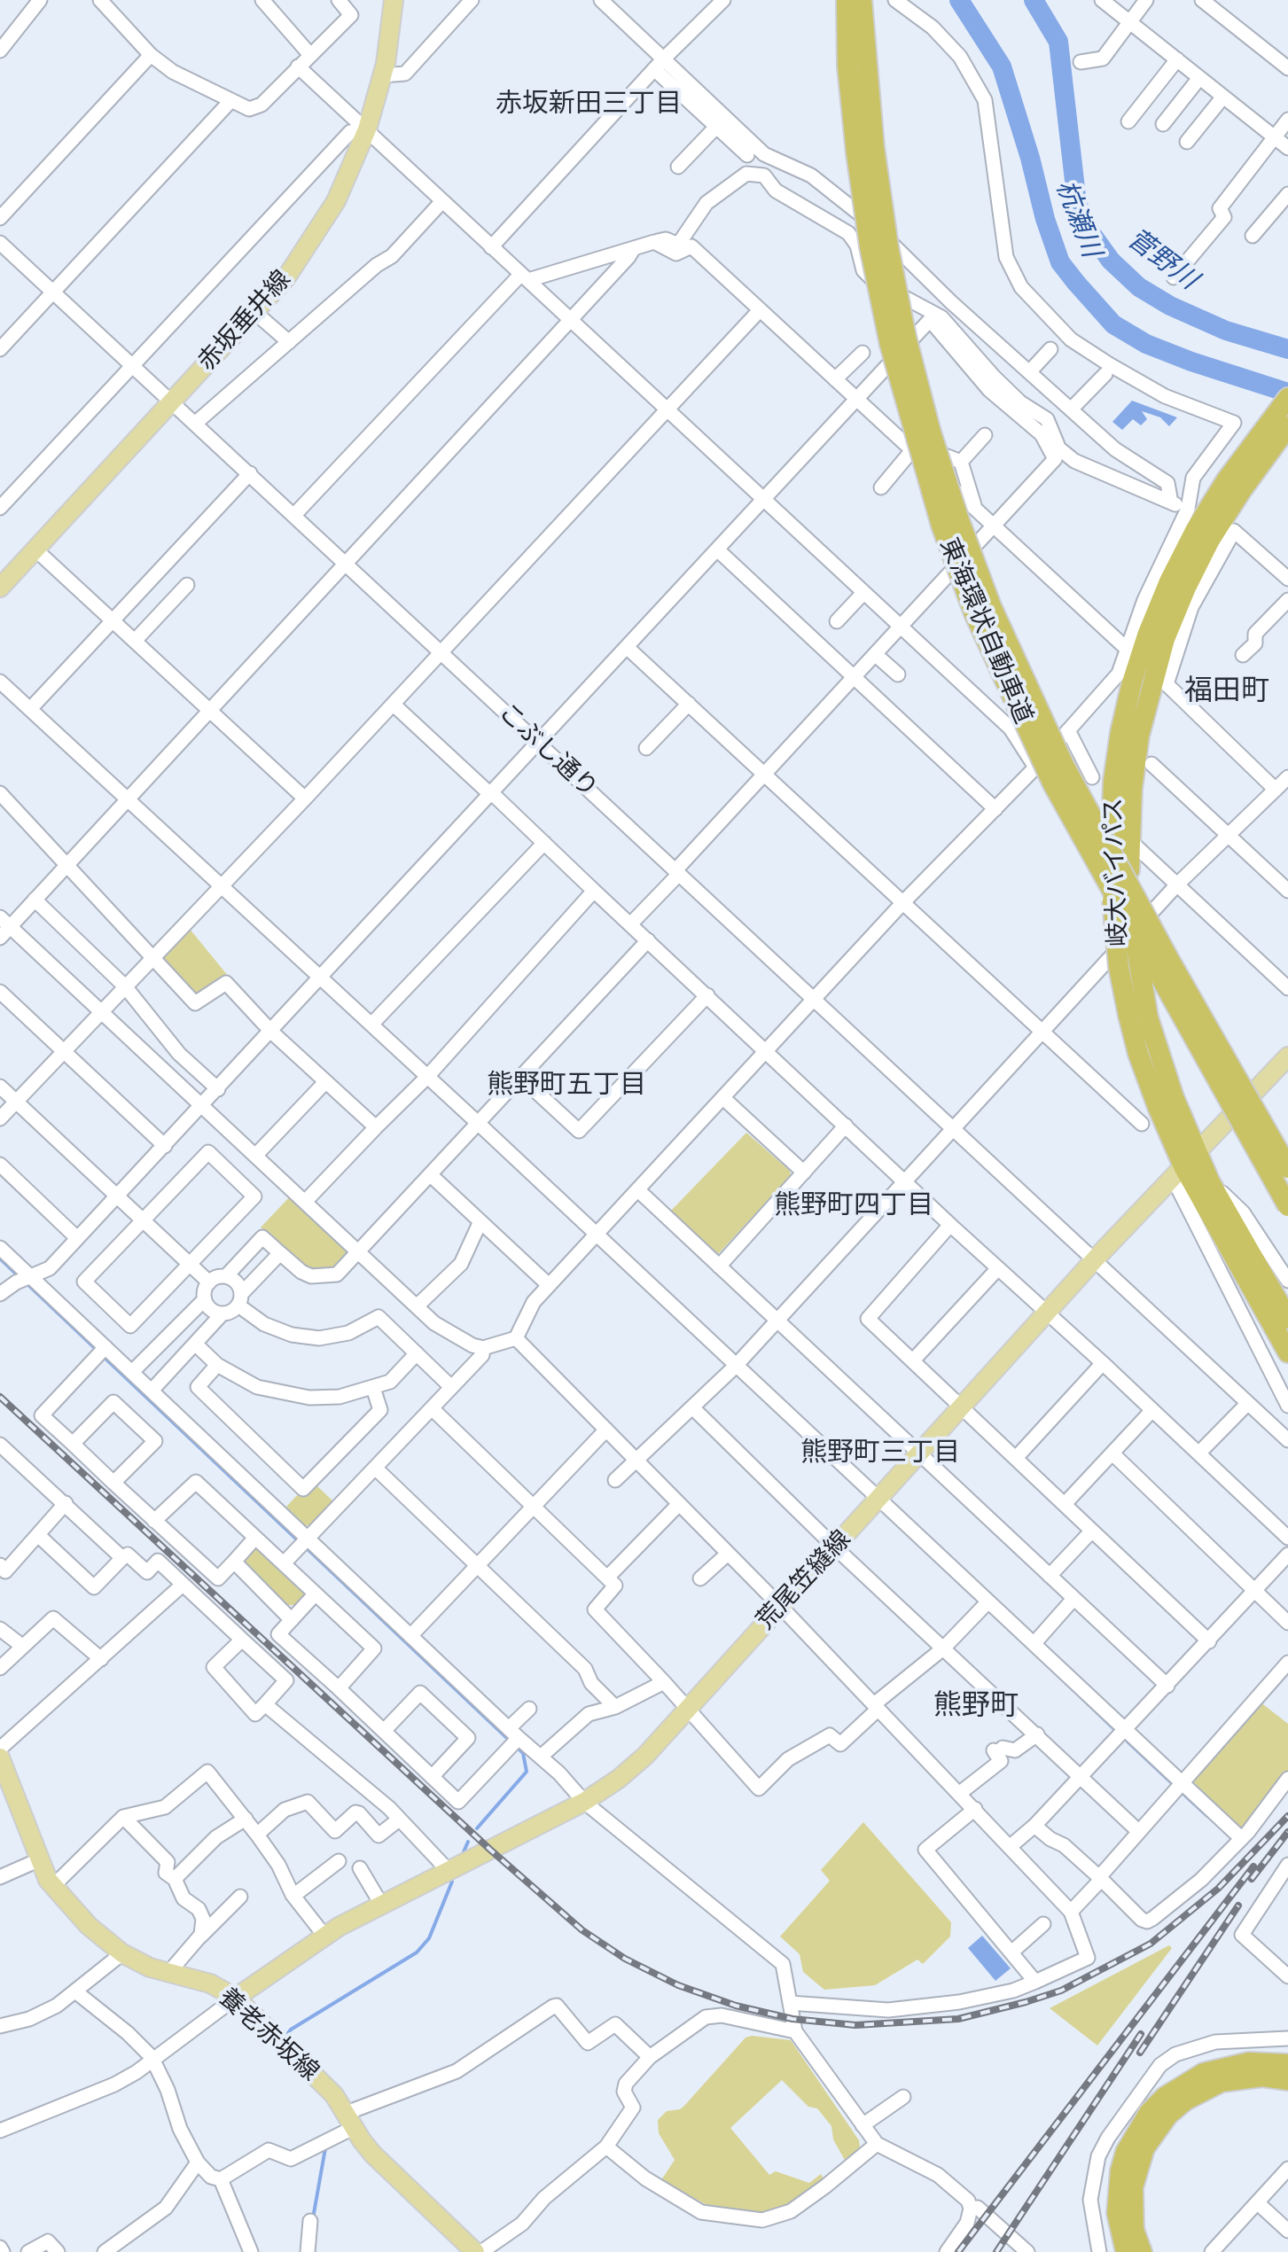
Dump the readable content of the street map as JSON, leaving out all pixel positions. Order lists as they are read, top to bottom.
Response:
{
  "streets": {
    "highway": ["東海環状自動車道", "岐大バイパス"],
    "main road": ["赤坂垂井線", "荒尾笠縫線", "養老赤坂線"],
    "street": ["こぶし通り"]
  },
  "crossings": [
    ["赤坂垂井線", "こぶし通り"],
    ["こぶし通り", "荒尾笠縫線"],
    ["岐大バイパス", "荒尾笠縫線"],
    ["荒尾笠縫線", "養老赤坂線"]
  ],
  "districts": [
    "赤坂新田三丁目",
    "福田町",
    "熊野町五丁目",
    "熊野町四丁目",
    "熊野町三丁目",
    "熊野町"
  ],
  "water": ["杭瀬川", "菅野川"]
}
